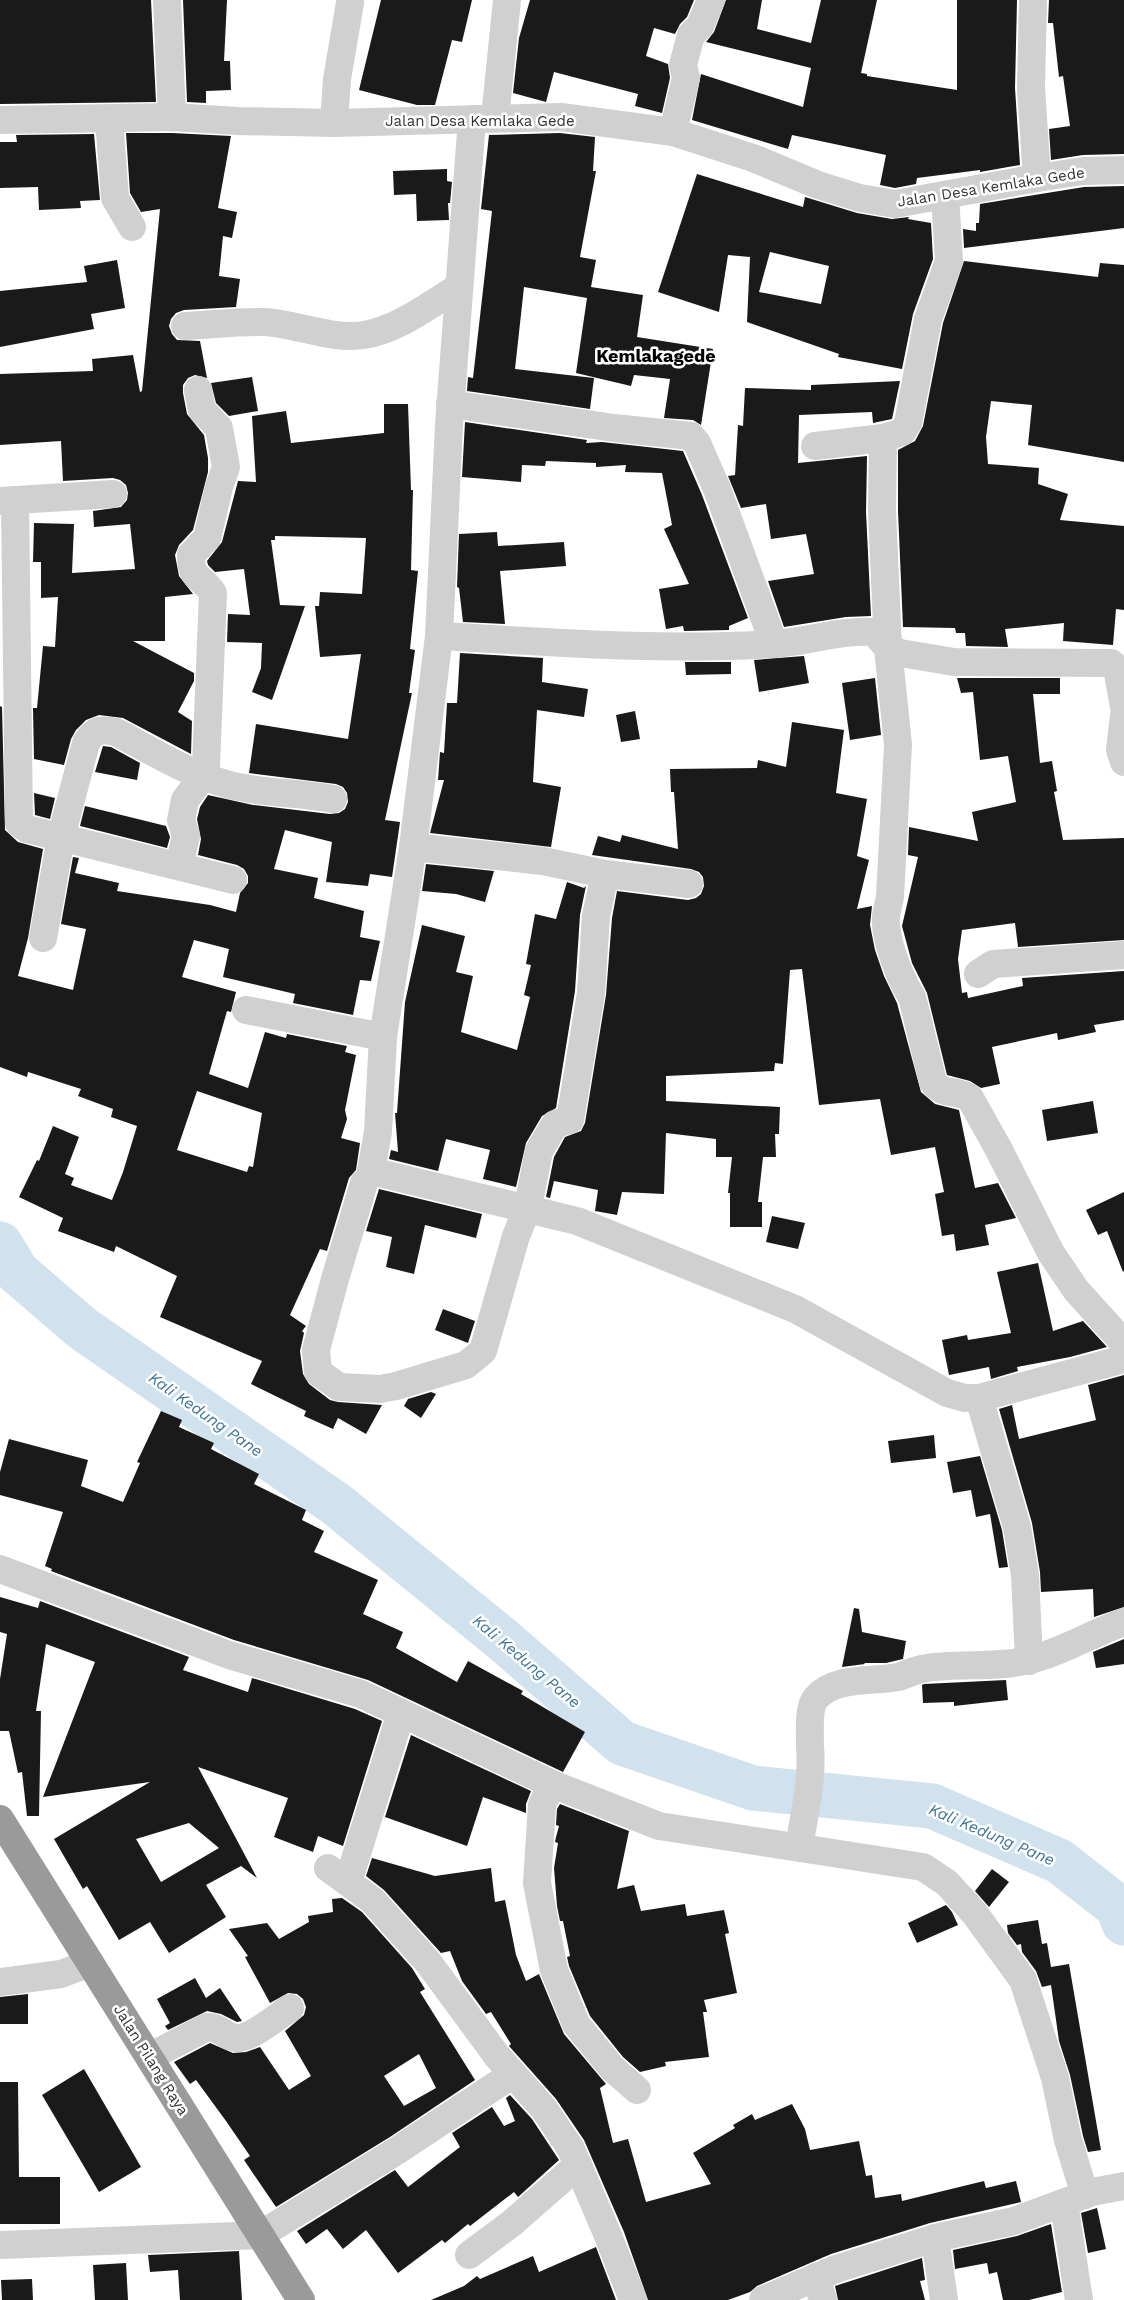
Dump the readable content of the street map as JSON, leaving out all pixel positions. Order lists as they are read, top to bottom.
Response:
{
  "streets": {
    "highway": ["Jalan Pilang Raya"],
    "street": ["Jalan Desa Kemlaka Gede"]
  },
  "districts": ["Kemlakagede"],
  "water": ["Kali Kedung Pane"]
}
